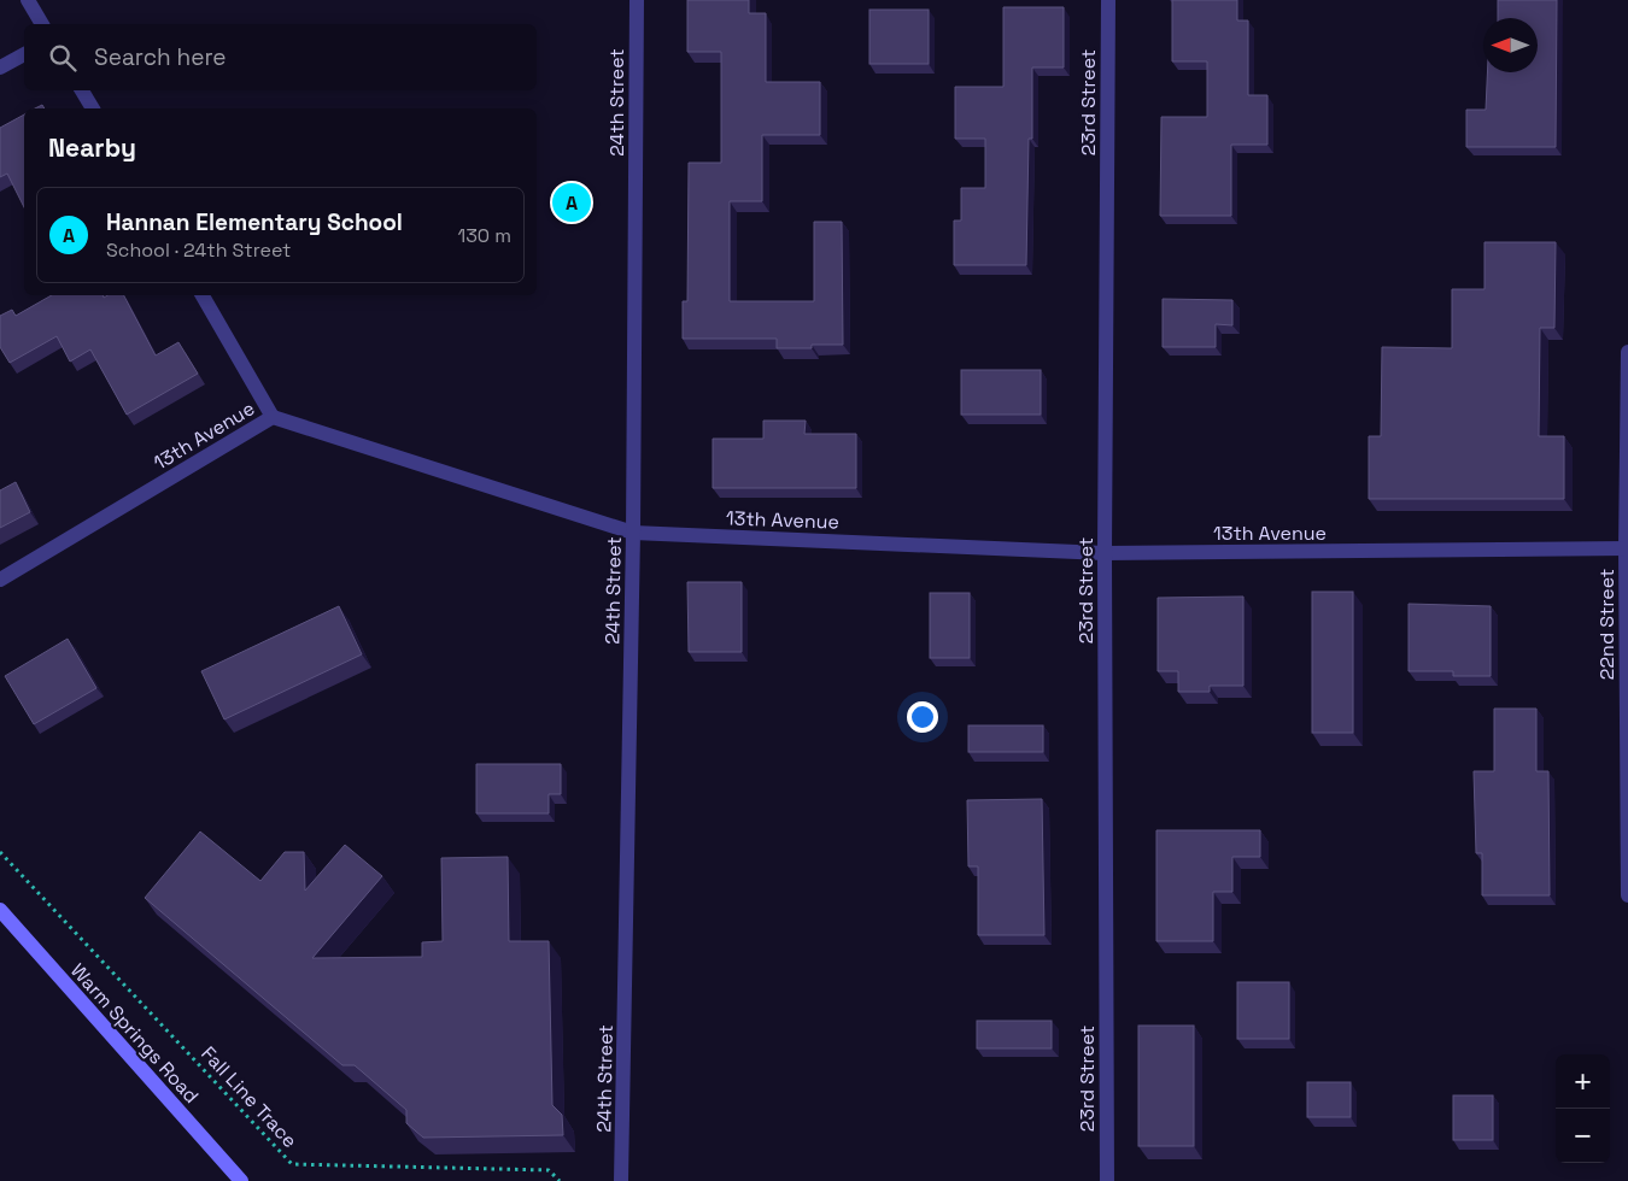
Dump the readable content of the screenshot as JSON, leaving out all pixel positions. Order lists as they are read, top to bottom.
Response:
{
  "streets": {
    "main road": ["Warm Springs Road"],
    "street": [
      "24th Street",
      "23rd Street",
      "13th Avenue",
      "22nd Street"
    ],
    "path": ["Fall Line Trace"]
  },
  "crossings": [
    ["24th Street", "13th Avenue"],
    ["23rd Street", "13th Avenue"],
    ["13th Avenue", "22nd Street"]
  ],
  "north": "left",
  "page": {
    "search": "Search here",
    "heading": "Nearby",
    "pins": "A",
    "list": [
      {
        "mark": "A",
        "name": "Hannan Elementary School",
        "note": "School · 24th Street",
        "value": "130 m"
      }
    ],
    "map_buttons": ["+", "−"]
  }
}
